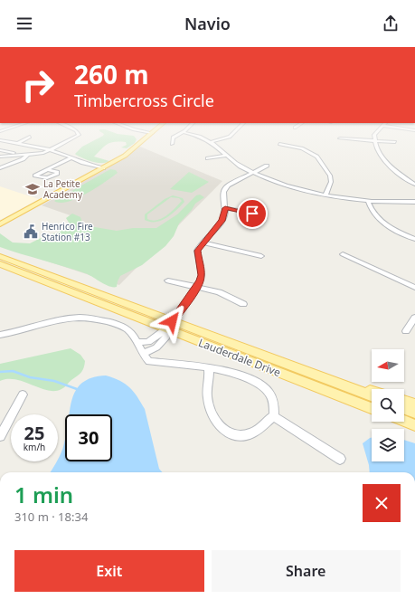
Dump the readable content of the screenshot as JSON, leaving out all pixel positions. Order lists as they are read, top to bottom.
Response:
{
  "streets": {
    "main road": ["Lauderdale Drive"]
  },
  "places": {
    "school or university": ["La Petite Academy"],
    "public building": ["Henrico Fire Station #13"]
  },
  "north": "left",
  "page": {
    "header": "Navio",
    "turn": ["260 m", "Timbercross Circle"],
    "speed": "25 km/h",
    "limit": "30",
    "heading": ["1 min", "310 m · 18:34"],
    "buttons": ["Exit", "Share"]
  }
}
